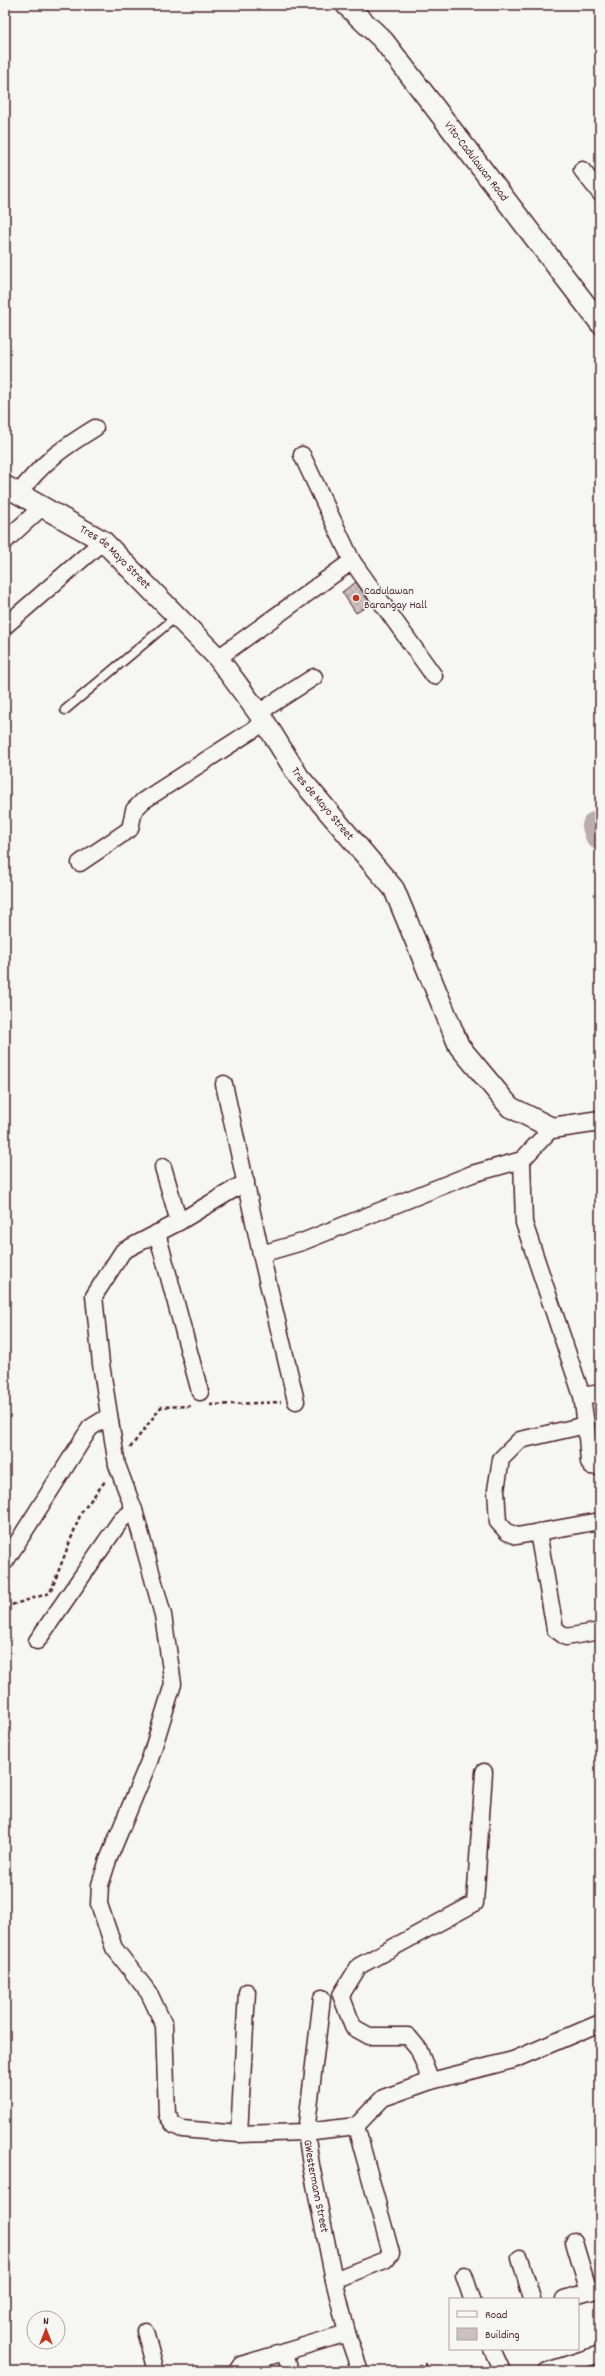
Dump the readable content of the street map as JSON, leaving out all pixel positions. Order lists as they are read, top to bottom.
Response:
{
  "streets": {
    "street": ["Vito-Cadulawan Road", "Tres de Mayo Street", "GWestermann Street"]
  },
  "places": ["Cadulawan Barangay Hall"],
  "legend": ["Road", "Building"],
  "north": "top"
}
